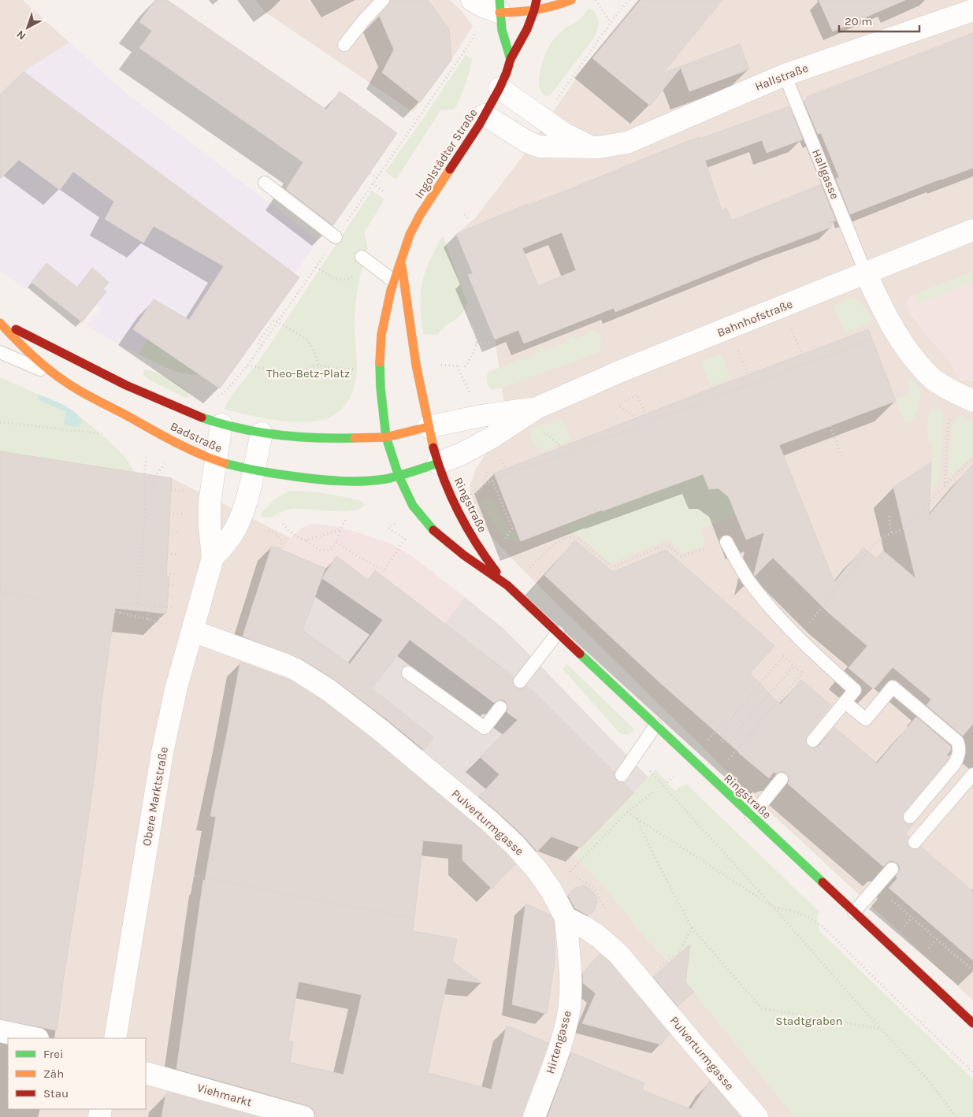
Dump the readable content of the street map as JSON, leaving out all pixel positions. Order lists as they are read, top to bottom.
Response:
{
  "streets": {
    "main road": ["Ingolstädter Straße", "Badstraße", "Ringstraße"],
    "street": [
      "Hallstraße",
      "Bahnhofstraße",
      "Obere Marktstraße",
      "Pulverturmgasse",
      "Hirtengasse",
      "Viehmarkt"
    ],
    "lane": ["Hallgasse"]
  },
  "crossings": [
    ["Hallstraße", "Ingolstädter Straße"],
    ["Hallstraße", "Hallgasse"],
    ["Ingolstädter Straße", "Bahnhofstraße"],
    ["Ingolstädter Straße", "Badstraße"],
    ["Ingolstädter Straße", "Ringstraße"],
    ["Hallgasse", "Bahnhofstraße"],
    ["Bahnhofstraße", "Badstraße"],
    ["Bahnhofstraße", "Ringstraße"],
    ["Badstraße", "Ringstraße"],
    ["Badstraße", "Obere Marktstraße"],
    ["Obere Marktstraße", "Pulverturmgasse"],
    ["Pulverturmgasse", "Hirtengasse"]
  ],
  "parks": ["Theo-Betz-Platz", "Stadtgraben"],
  "legend": ["Frei", "Zäh", "Stau"],
  "scale_bar": "20 m",
  "north": "bottom left"
}
